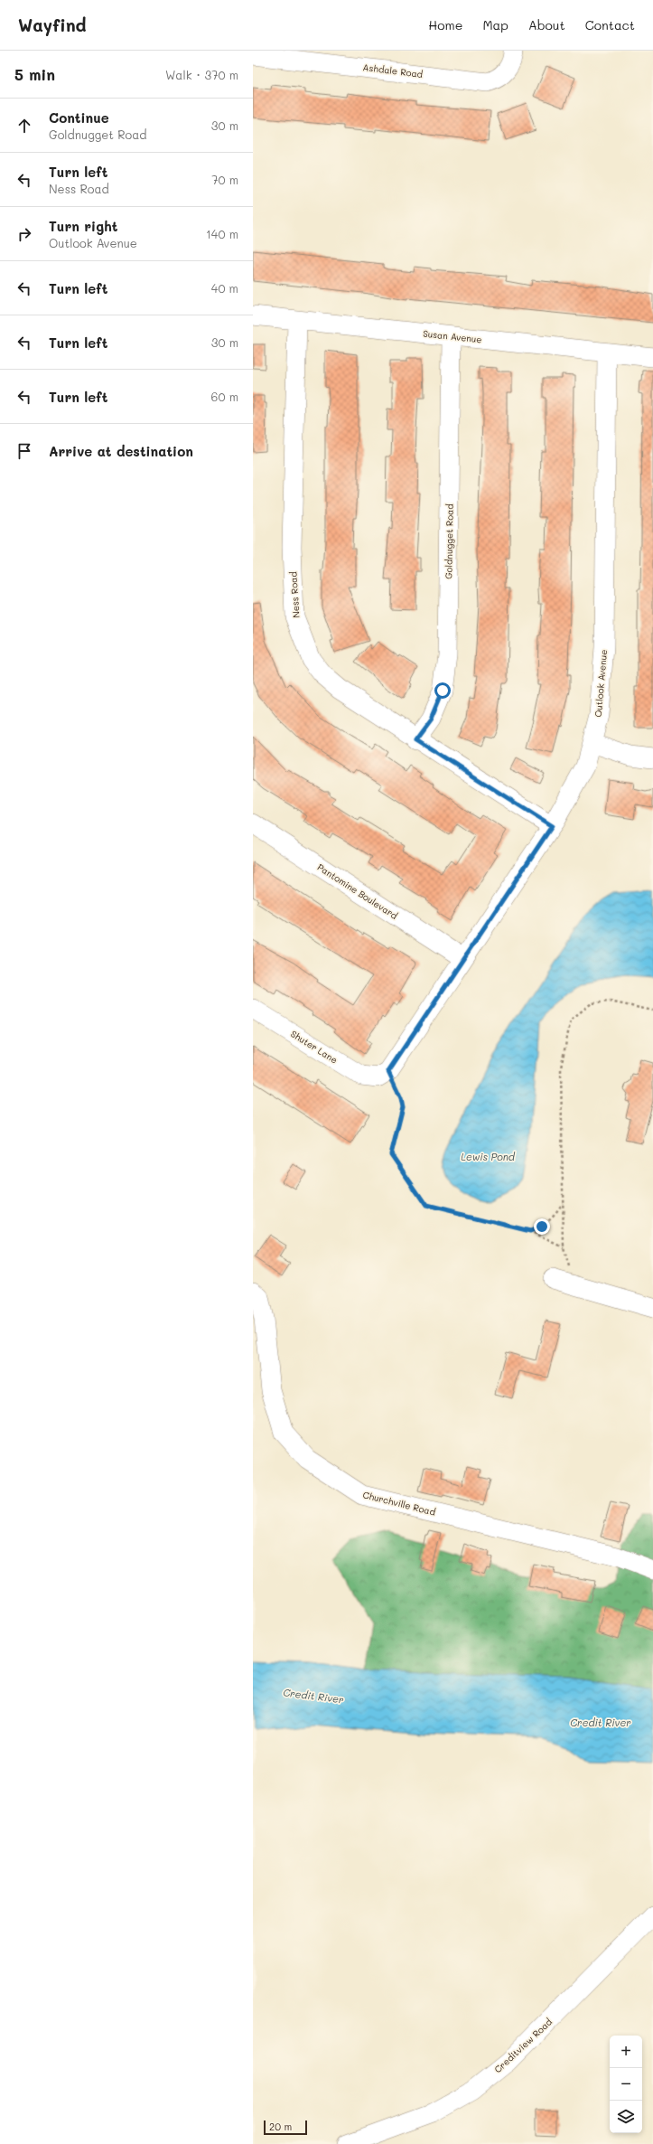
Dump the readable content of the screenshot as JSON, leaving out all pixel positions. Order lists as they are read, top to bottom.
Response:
{
  "streets": {
    "street": [
      "Ashdale Road",
      "Susan Avenue",
      "Goldnugget Road",
      "Ness Road",
      "Outlook Avenue",
      "Pantomine Boulevard",
      "Shuter Lane",
      "Churchville Road",
      "Creditview Road"
    ]
  },
  "crossings": [
    ["Susan Avenue", "Goldnugget Road"],
    ["Susan Avenue", "Ness Road"],
    ["Susan Avenue", "Outlook Avenue"],
    ["Goldnugget Road", "Ness Road"],
    ["Ness Road", "Outlook Avenue"],
    ["Outlook Avenue", "Pantomine Boulevard"],
    ["Outlook Avenue", "Shuter Lane"]
  ],
  "water": ["Lewis Pond", "Credit River"],
  "scale_bar": "20 m",
  "page": {
    "header": "Wayfind",
    "nav": [
      "Home",
      "Map",
      "About",
      "Contact"
    ],
    "heading": ["5 min", "Walk · 370 m"],
    "list": [
      ["Continue", "Goldnugget Road", "30 m"],
      ["Turn left", "Ness Road", "70 m"],
      ["Turn right", "Outlook Avenue", "140 m"],
      ["Turn left", "40 m"],
      ["Turn left", "30 m"],
      ["Turn left", "60 m"],
      "Arrive at destination"
    ],
    "map_buttons": ["+", "−"],
    "scale": "20 m"
  }
}
